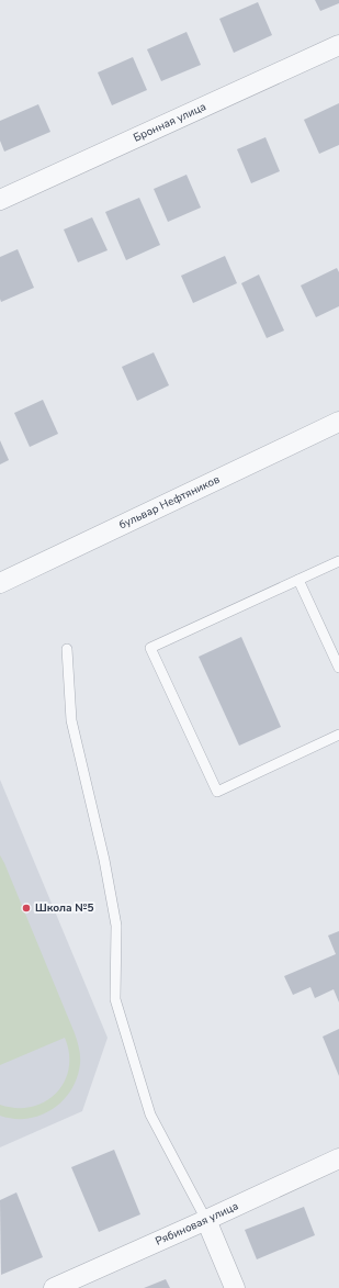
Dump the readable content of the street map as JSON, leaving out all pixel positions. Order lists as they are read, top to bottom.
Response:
{
  "streets": {
    "street": ["Бронная улица", "бульвар Нефтяников", "Рябиновая улица"]
  },
  "places": ["Школа №5"]
}
